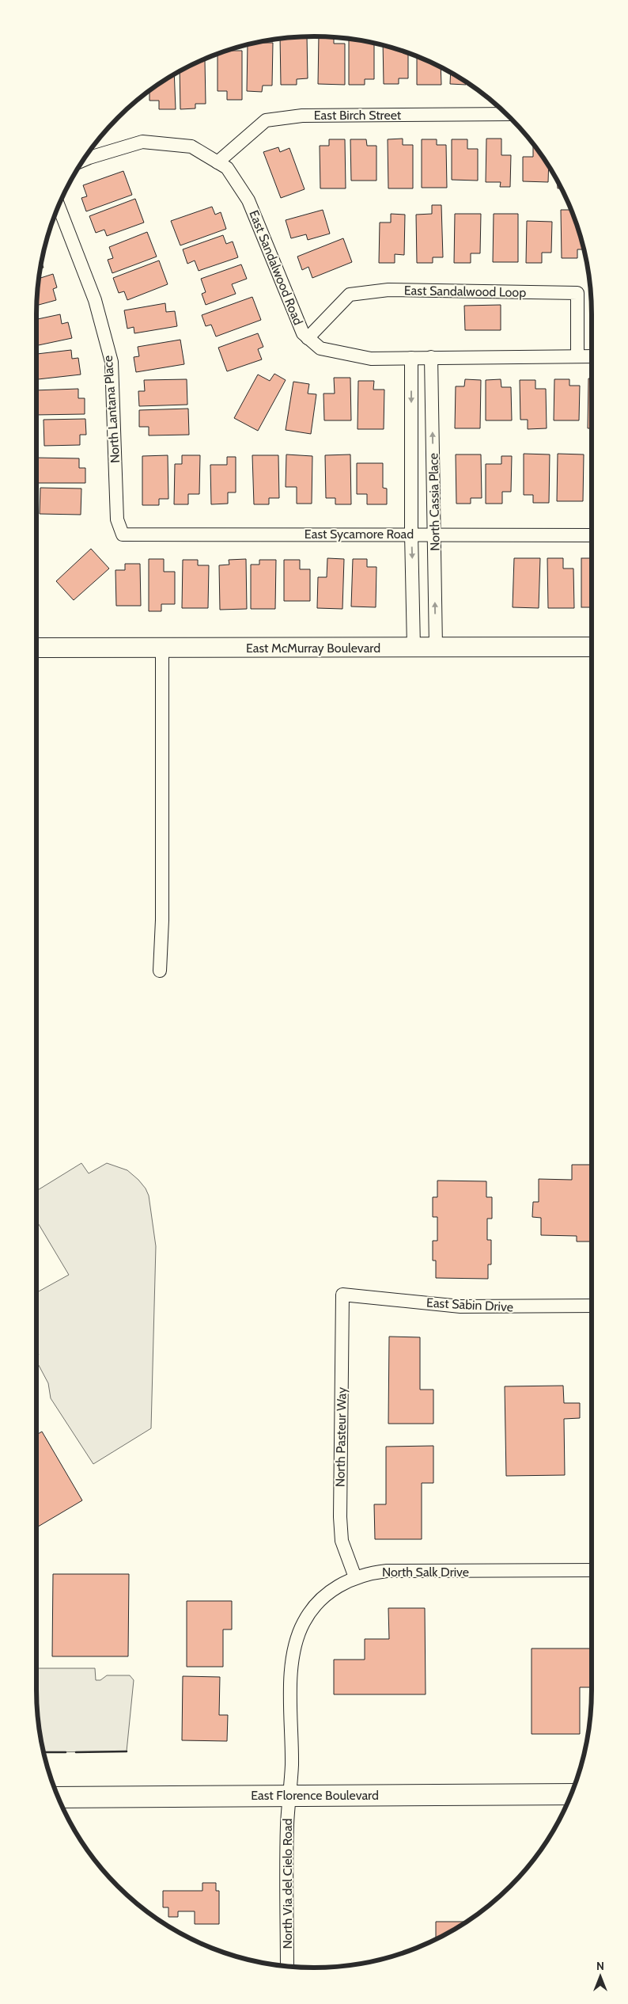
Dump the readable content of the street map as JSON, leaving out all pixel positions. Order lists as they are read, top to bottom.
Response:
{
  "streets": {
    "main road": ["East Florence Boulevard"],
    "street": [
      "East Birch Street",
      "East Sandalwood Road",
      "East Sandalwood Loop",
      "North Lantana Place",
      "North Cassia Place",
      "East Sycamore Road",
      "East McMurray Boulevard",
      "East Sabin Drive",
      "North Pasteur Way",
      "North Salk Drive",
      "North Via del Cielo Road"
    ]
  },
  "crossings": [
    ["East Birch Street", "East Sandalwood Road"],
    ["East Sandalwood Road", "East Sandalwood Loop"],
    ["East Sandalwood Road", "North Cassia Place"],
    ["North Lantana Place", "East Sycamore Road"],
    ["North Cassia Place", "East Sycamore Road"],
    ["North Cassia Place", "East McMurray Boulevard"],
    ["East Sabin Drive", "North Pasteur Way"],
    ["North Pasteur Way", "North Salk Drive"],
    ["North Salk Drive", "East Florence Boulevard"],
    ["North Salk Drive", "North Via del Cielo Road"],
    ["East Florence Boulevard", "North Via del Cielo Road"]
  ],
  "north": "top"
}
